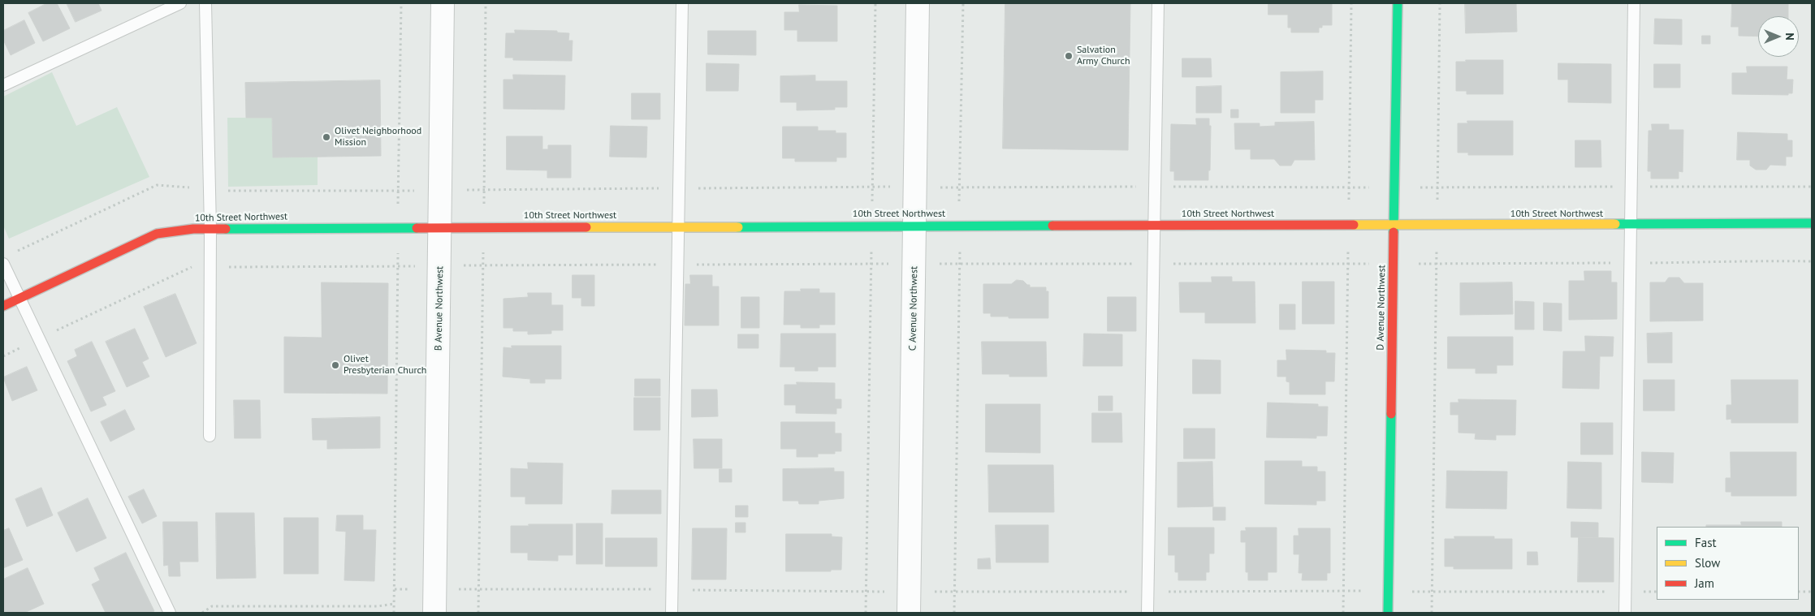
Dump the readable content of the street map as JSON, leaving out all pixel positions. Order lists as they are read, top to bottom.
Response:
{
  "streets": {
    "street": [
      "10th Street Northwest",
      "D Avenue Northwest",
      "B Avenue Northwest",
      "C Avenue Northwest"
    ]
  },
  "crossings": [
    ["10th Street Northwest", "D Avenue Northwest"],
    ["10th Street Northwest", "B Avenue Northwest"],
    ["10th Street Northwest", "C Avenue Northwest"]
  ],
  "places": ["Salvation Army Church", "Olivet Neighborhood Mission", "Olivet Presbyterian Church"],
  "legend": ["Fast", "Slow", "Jam"],
  "north": "right"
}
